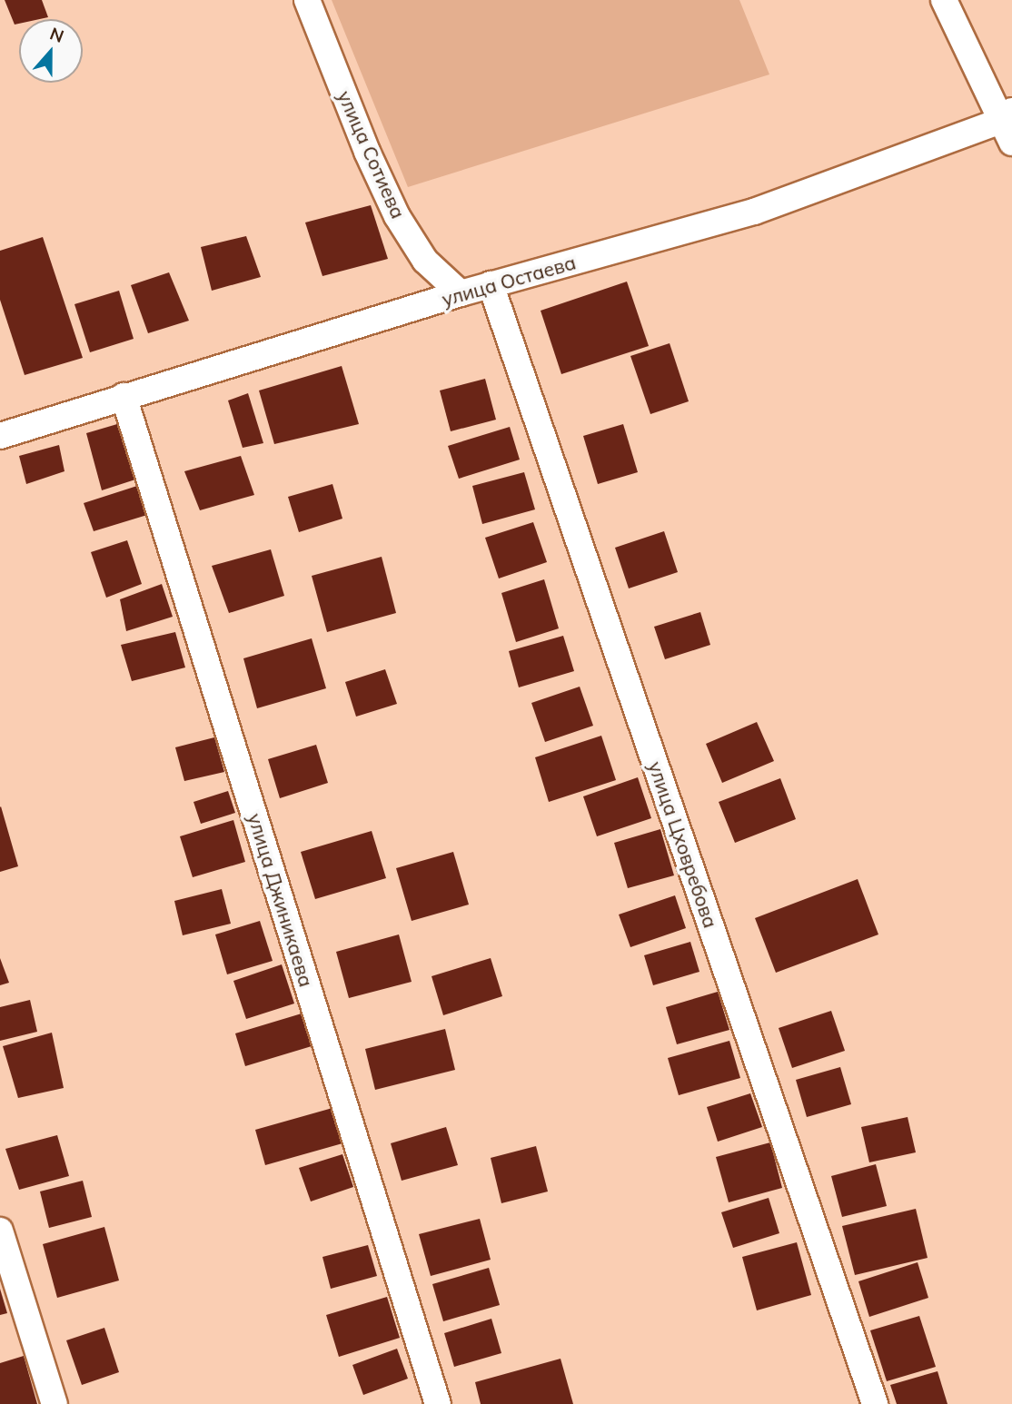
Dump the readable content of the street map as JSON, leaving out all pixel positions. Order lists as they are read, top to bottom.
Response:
{
  "streets": {
    "street": [
      "улица Сотиева",
      "улица Остаева",
      "улица Цховребова",
      "улица Джиникаева"
    ]
  },
  "crossings": [
    ["улица Сотиева", "улица Остаева"],
    ["улица Остаева", "улица Цховребова"],
    ["улица Остаева", "улица Джиникаева"]
  ],
  "north": "top"
}
